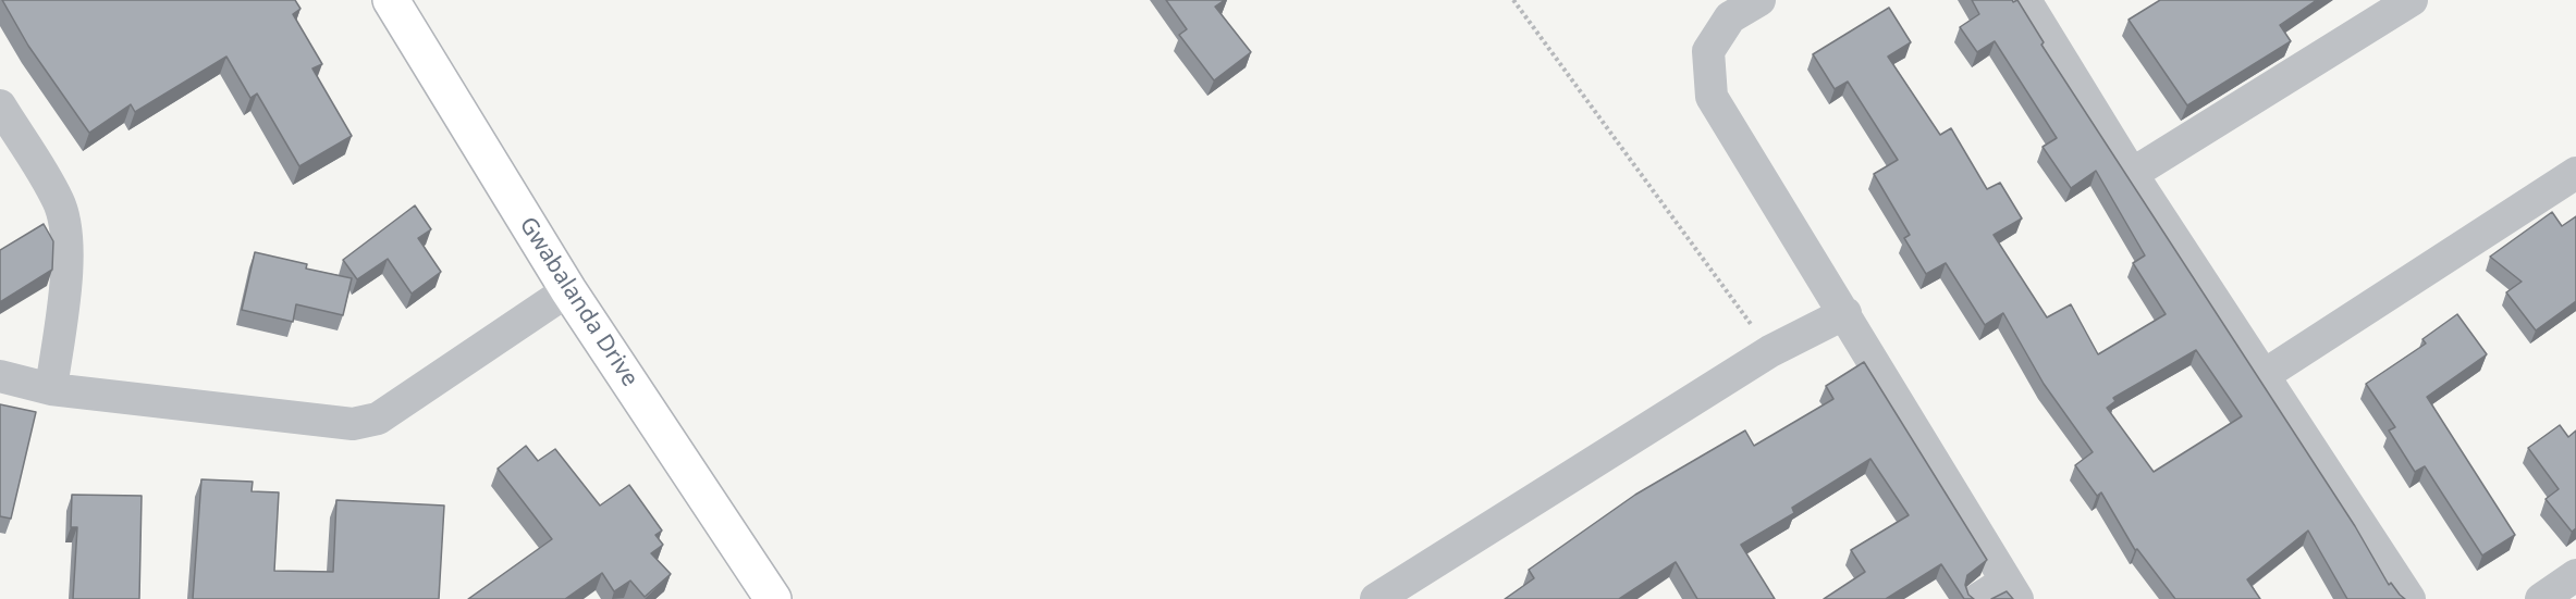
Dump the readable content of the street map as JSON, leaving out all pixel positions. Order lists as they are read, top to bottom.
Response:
{
  "streets": {
    "street": ["Gwabalanda Drive"]
  }
}
